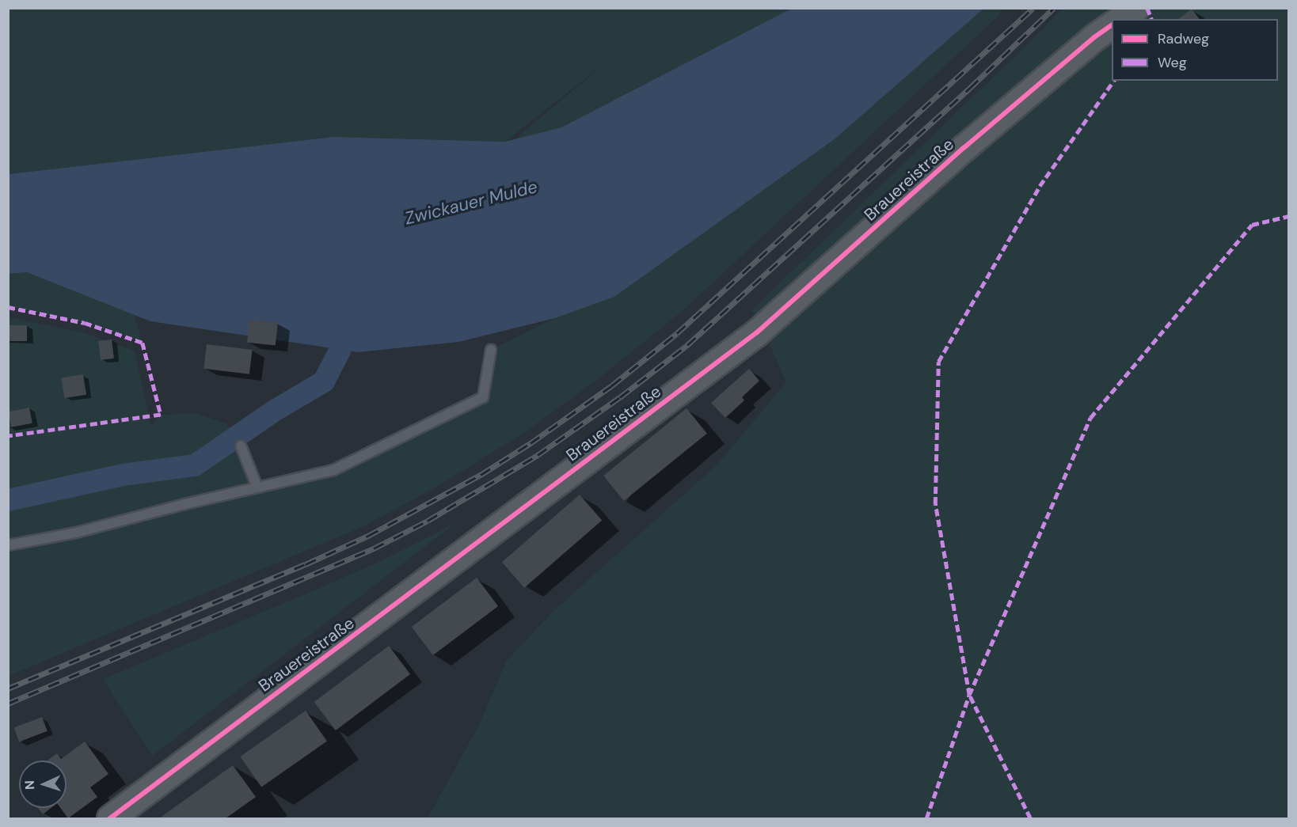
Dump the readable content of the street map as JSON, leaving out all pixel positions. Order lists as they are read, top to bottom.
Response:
{
  "streets": {
    "street": ["Brauereistraße"]
  },
  "water": ["Zwickauer Mulde"],
  "legend": ["Radweg", "Weg"],
  "north": "left"
}
